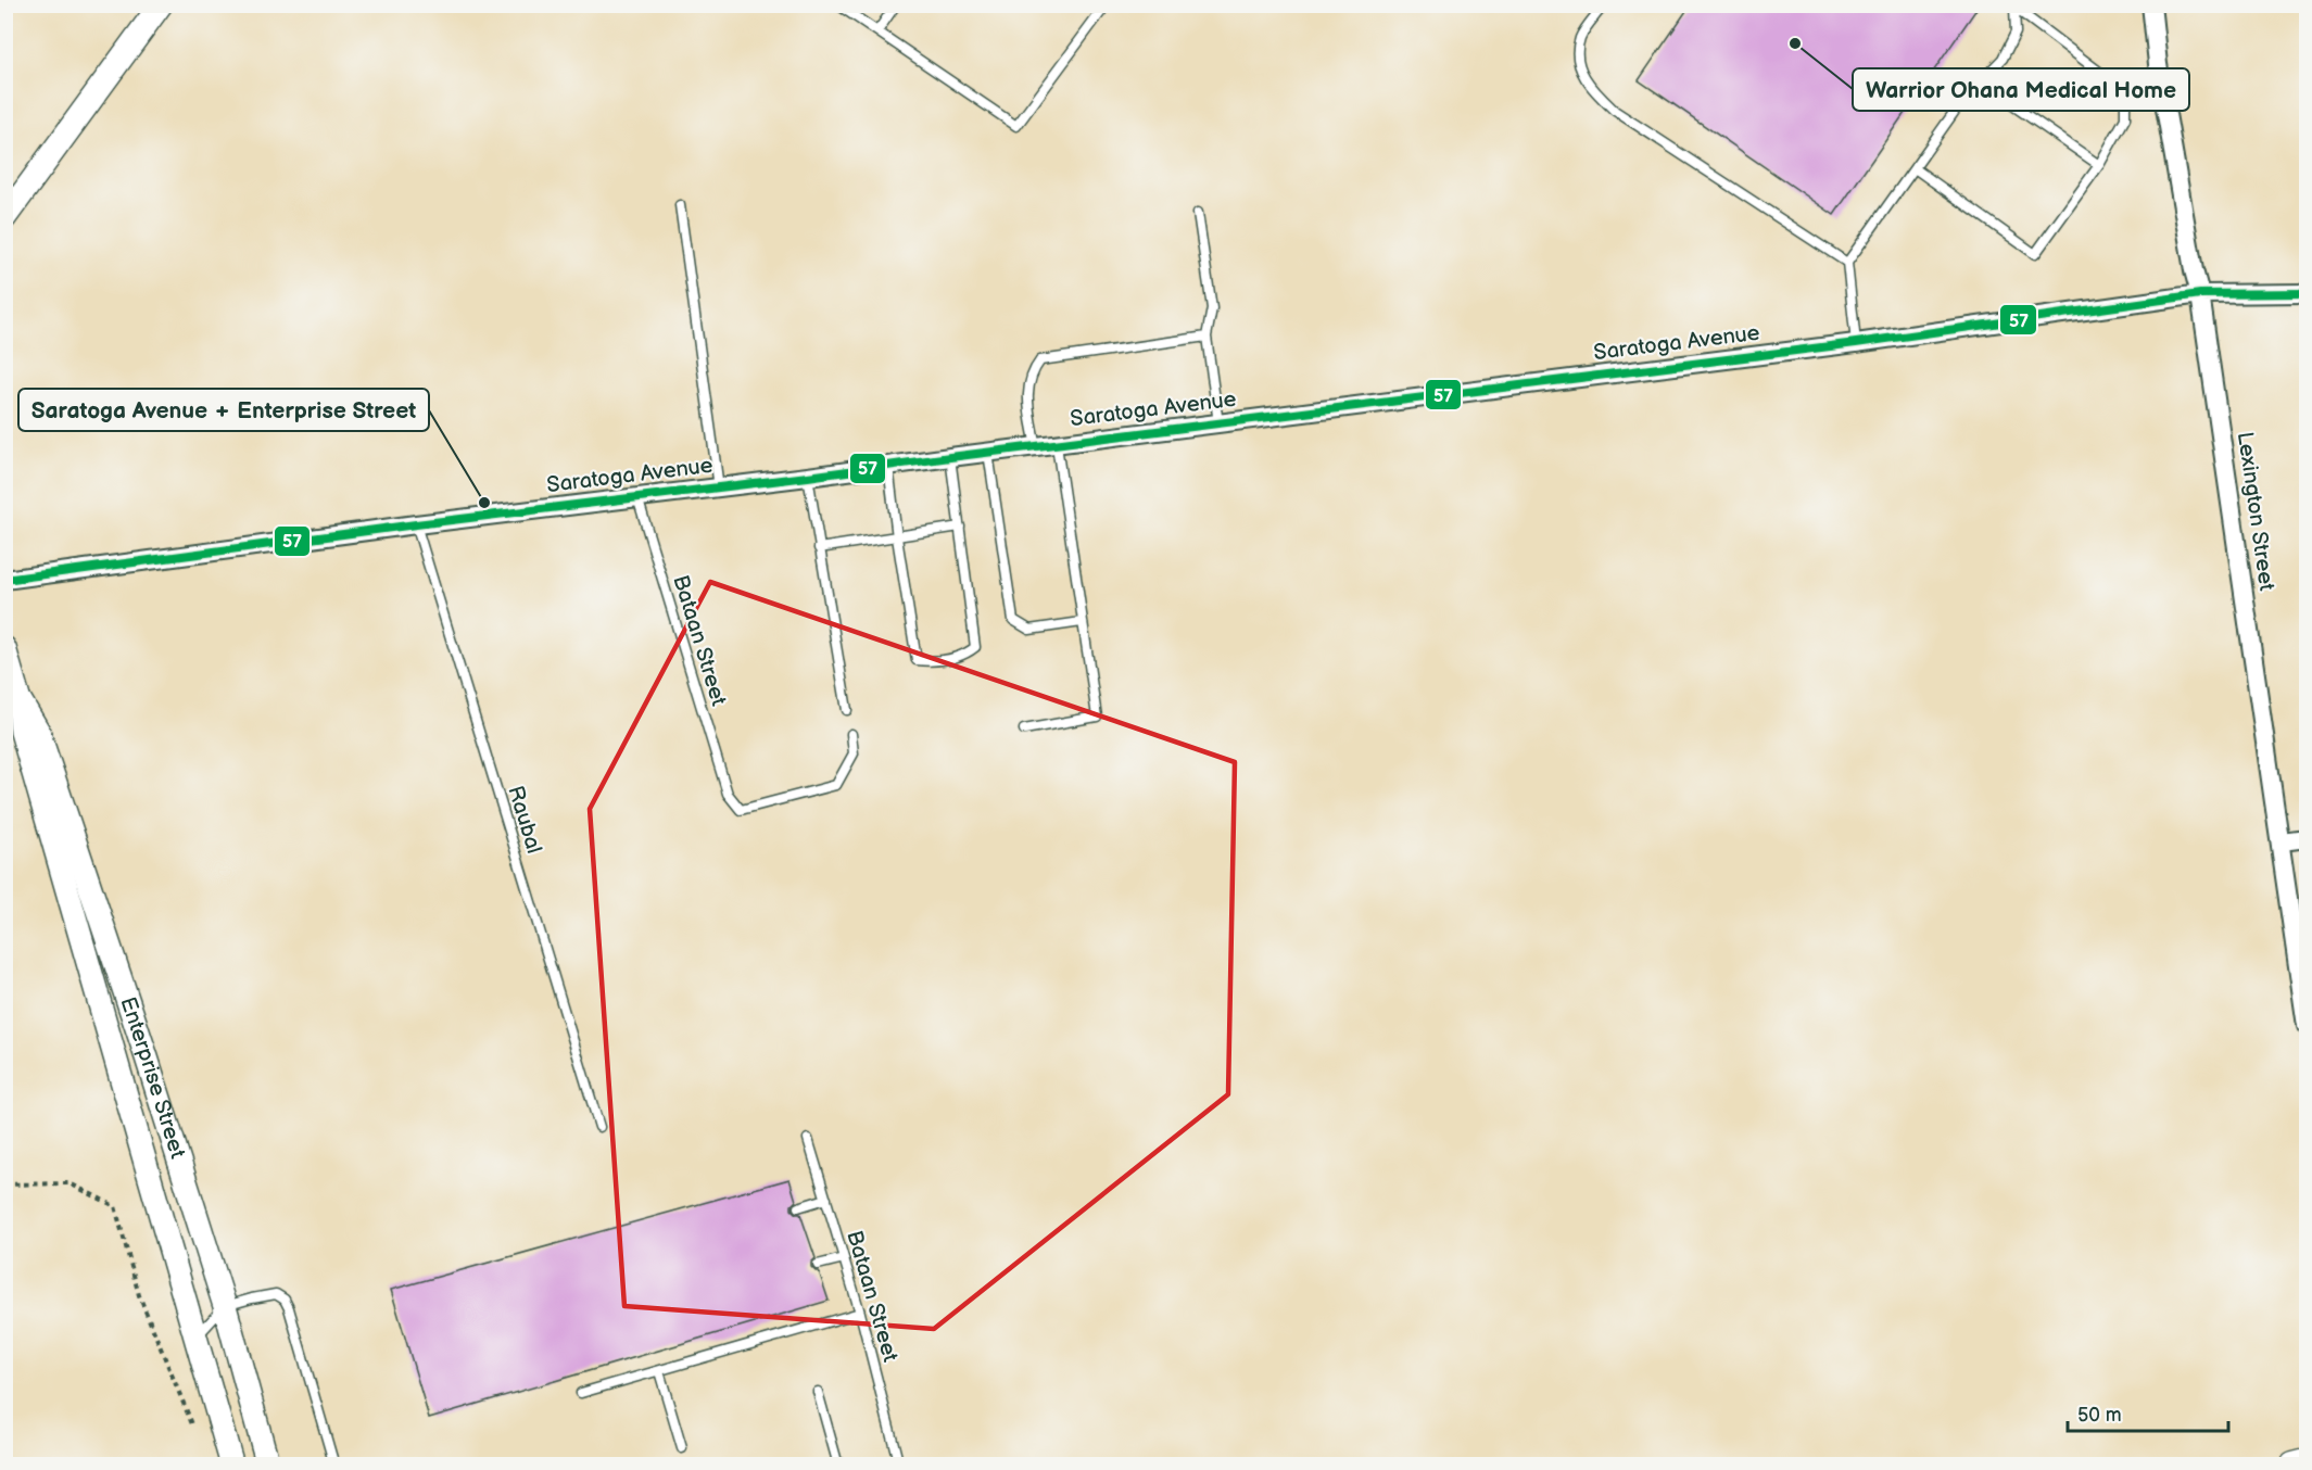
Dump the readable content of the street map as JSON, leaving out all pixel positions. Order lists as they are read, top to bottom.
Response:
{
  "streets": {
    "street": ["Saratoga Avenue", "Lexington Street", "Enterprise Street"],
    "lane": ["Bataan Street", "Raubal"]
  },
  "crossings": [
    ["Saratoga Avenue", "Lexington Street"],
    ["Saratoga Avenue", "Bataan Street"],
    ["Saratoga Avenue", "Raubal"]
  ],
  "places": ["Warrior Ohana Medical Home", "Saratoga Avenue + Enterprise Street"],
  "lines": ["transit line 57"],
  "scale_bar": "50 m"
}
